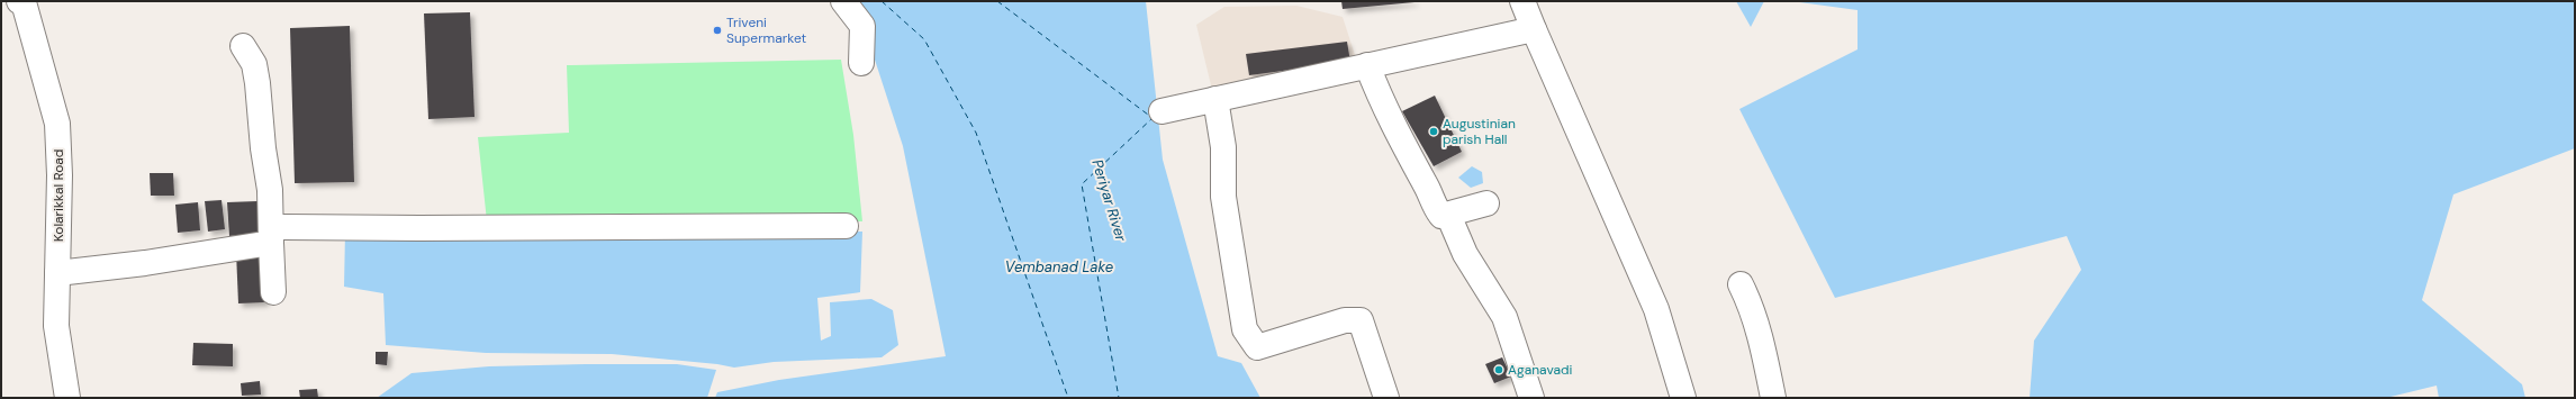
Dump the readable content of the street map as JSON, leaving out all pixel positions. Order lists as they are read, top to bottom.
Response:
{
  "streets": {
    "street": ["Kolarikkal Road"]
  },
  "water": ["Periyar River", "Vembanad Lake"],
  "places": ["Triveni Supermarket", "Augustinian parish Hall", "Aganavadi"]
}
